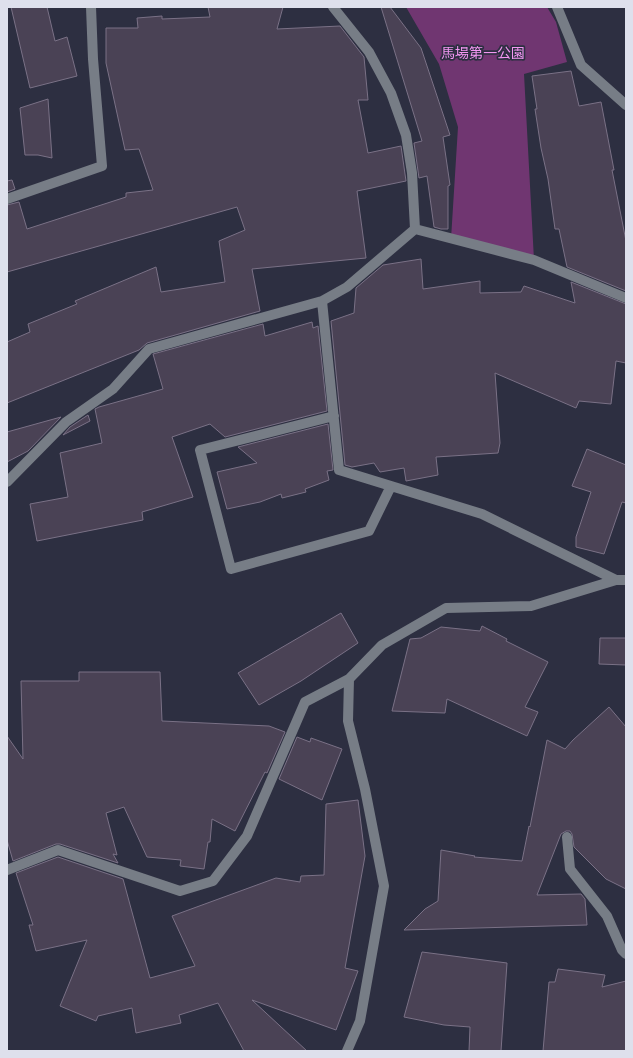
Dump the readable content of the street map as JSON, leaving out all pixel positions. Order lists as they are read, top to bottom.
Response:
{
  "parks": ["馬場第一公園"]
}
